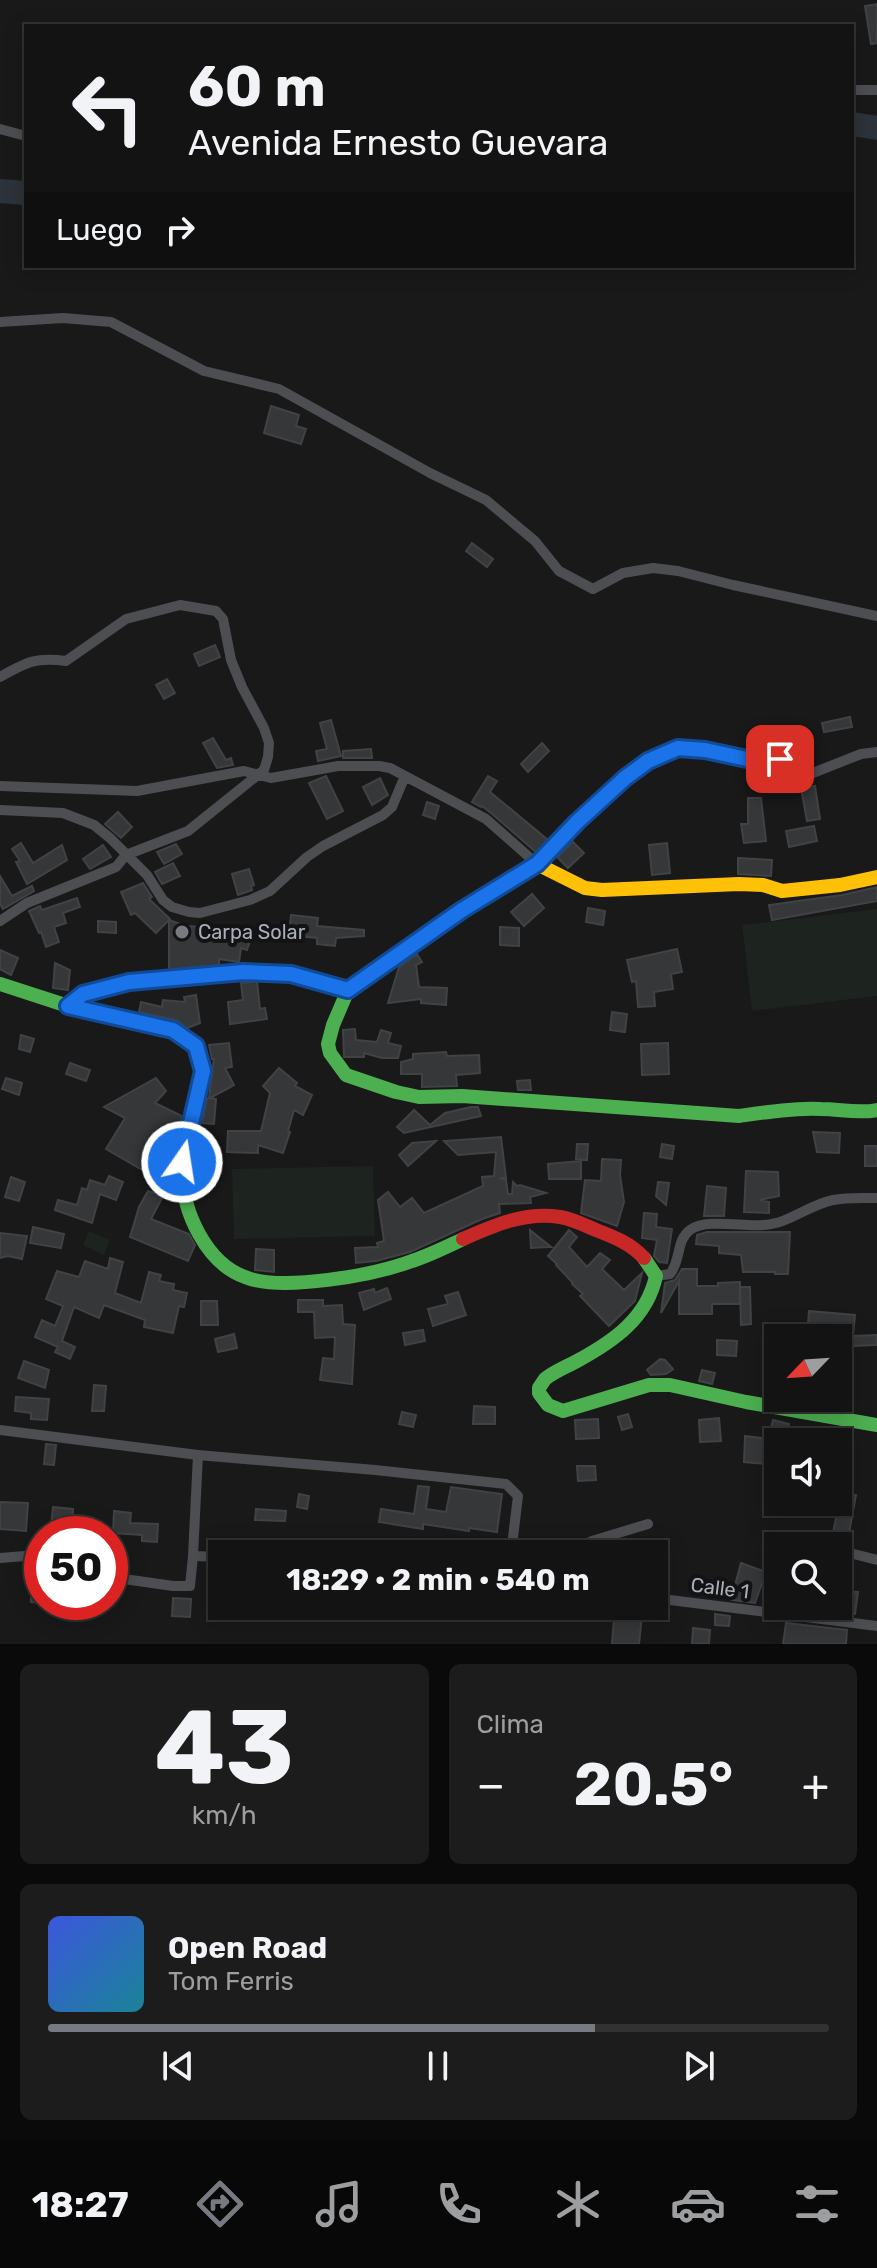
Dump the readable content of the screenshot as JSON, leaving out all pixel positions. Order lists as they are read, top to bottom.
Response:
{
  "streets": {
    "street": ["Calle 1"]
  },
  "places": ["Carpa Solar"],
  "north": "bottom left",
  "page": {
    "turn": ["60 m", "Avenida Ernesto Guevara"],
    "then": "Luego",
    "limit": "50",
    "trip": "18:29 · 2 min · 540 m",
    "tile": [
      ["43", "km/h"],
      "Clima"
    ],
    "heat": ["−", "20.5°", "+"],
    "song": ["Open Road", "Tom Ferris"],
    "tabs": "18:27"
  }
}
